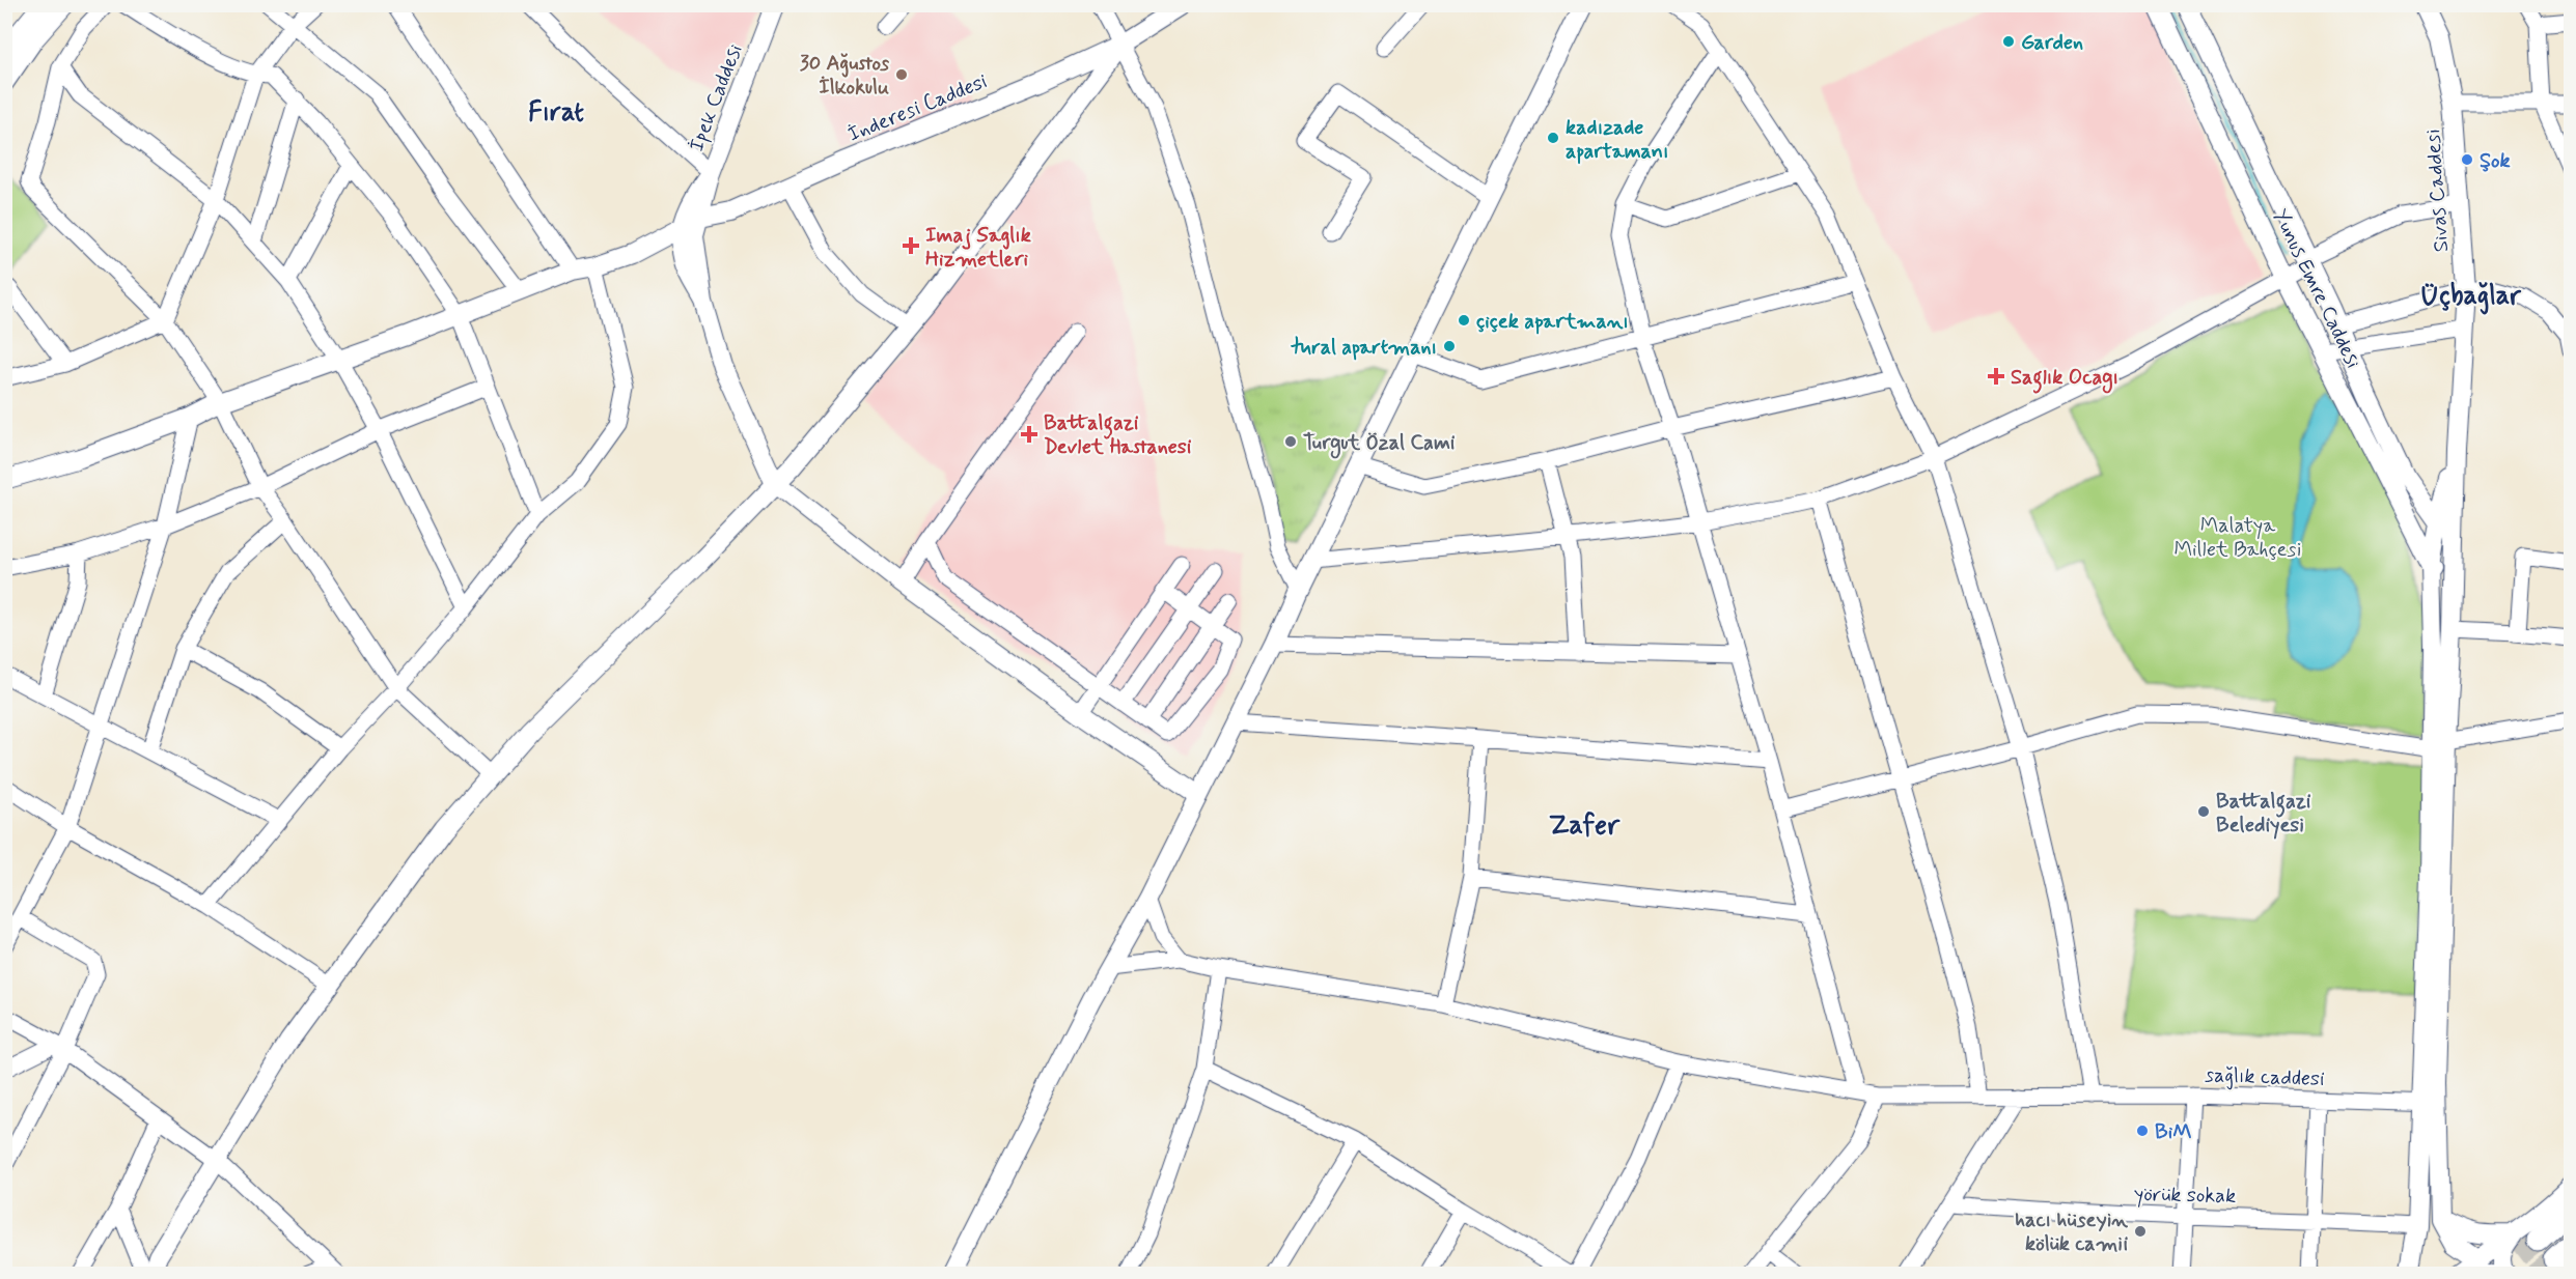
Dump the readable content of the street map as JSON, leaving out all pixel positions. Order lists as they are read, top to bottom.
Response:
{
  "streets": {
    "main road": [
      "İpek Caddesi",
      "İnderesi Caddesi",
      "Sivas Caddesi",
      "Yunus Emre Caddesi"
    ],
    "street": ["sağlık caddesi", "yörük sokak"]
  },
  "districts": ["Fırat", "Üçbağlar", "Zafer"],
  "parks": ["Malatya Millet Bahçesi"],
  "places": {
    "other": [
      "Garden",
      "30 Ağustos İlkokulu",
      "kadızade apartamanı",
      "Şok",
      "çiçek apartmanı",
      "tural apartmanı",
      "Turgut Özal Cami",
      "Battalgazi Belediyesi",
      "BiM",
      "hacı hüseyin kölük camii"
    ],
    "health": ["Imaj Saglık Hizmetleri", "Saglık Ocagı", "Battalgazi Devlet Hastanesi"]
  }
}
